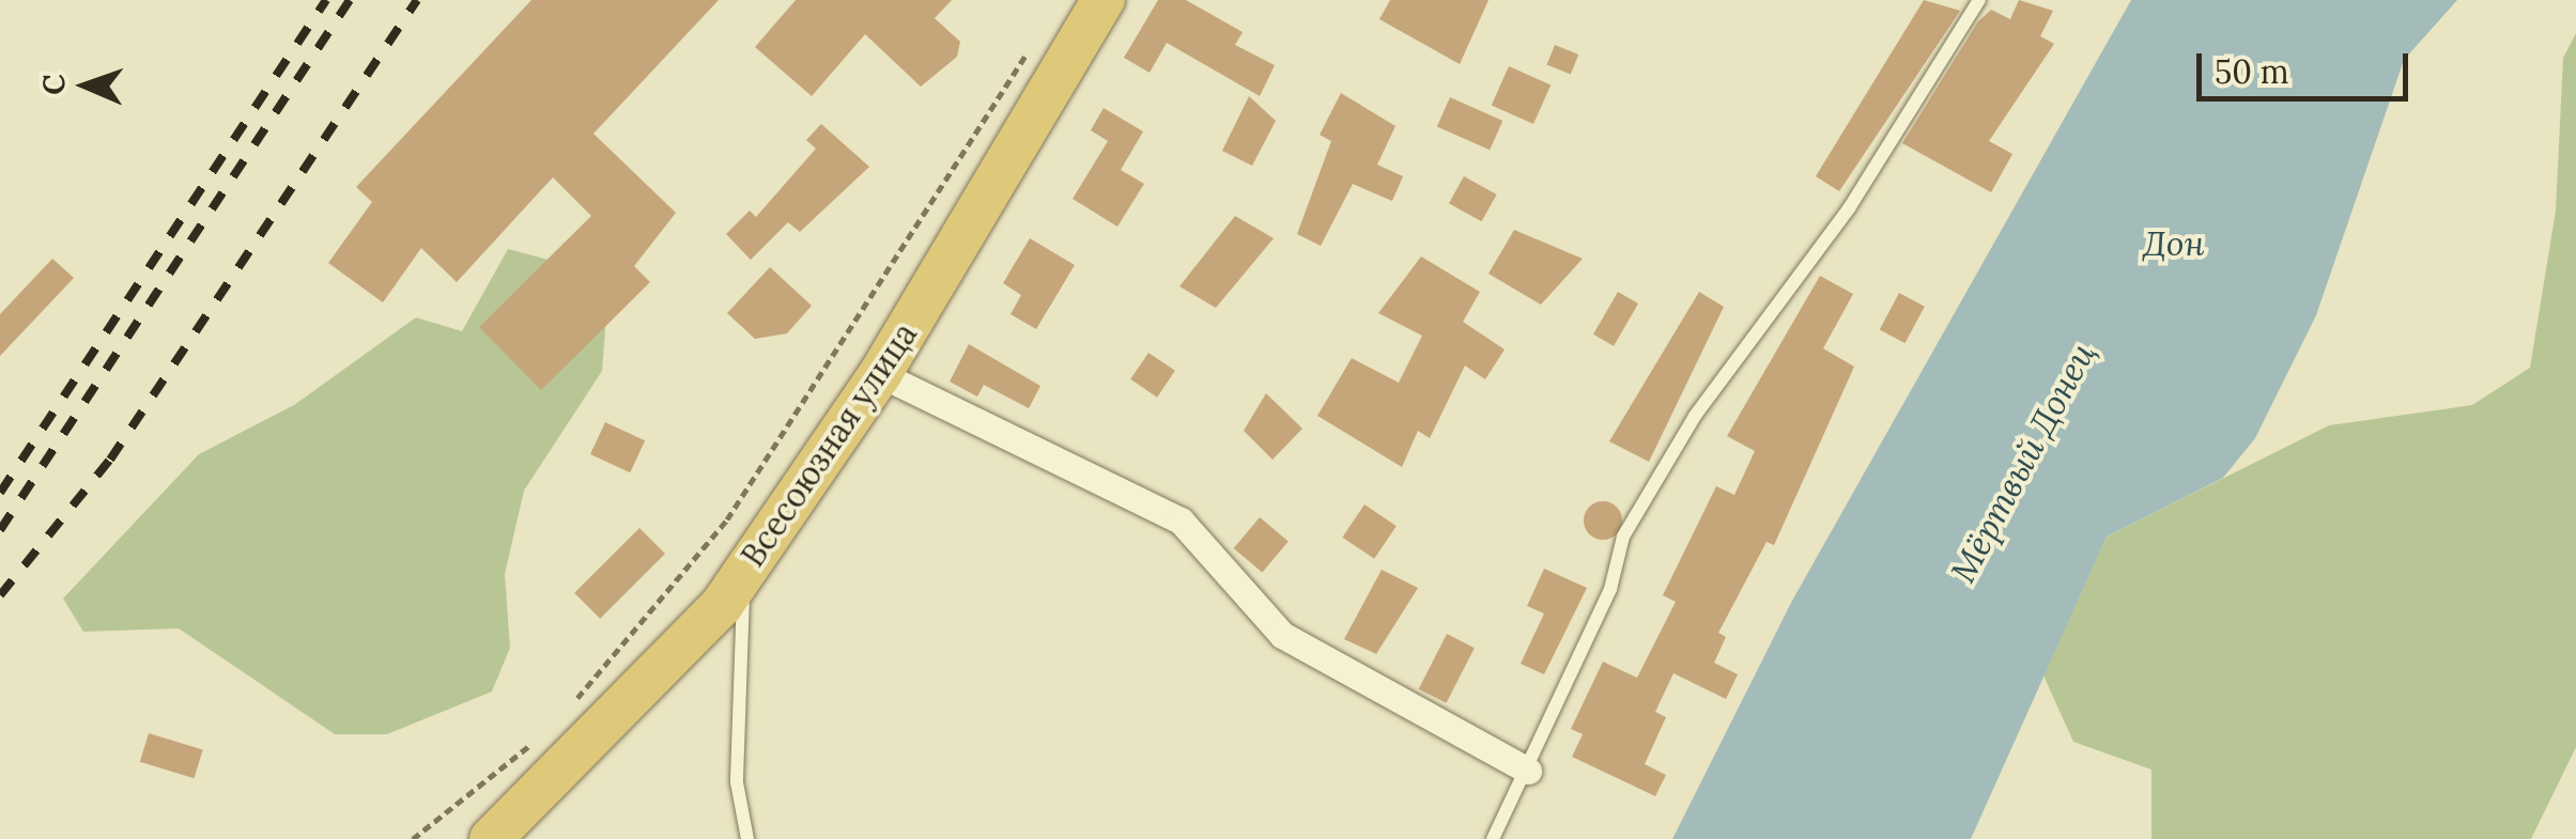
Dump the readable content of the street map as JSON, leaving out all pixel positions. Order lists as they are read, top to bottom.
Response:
{
  "streets": {
    "highway": ["Всесоюзная улица"]
  },
  "water": ["Дон", "Мёртвый Донец"],
  "scale_bar": "50 m",
  "north": "left"
}
